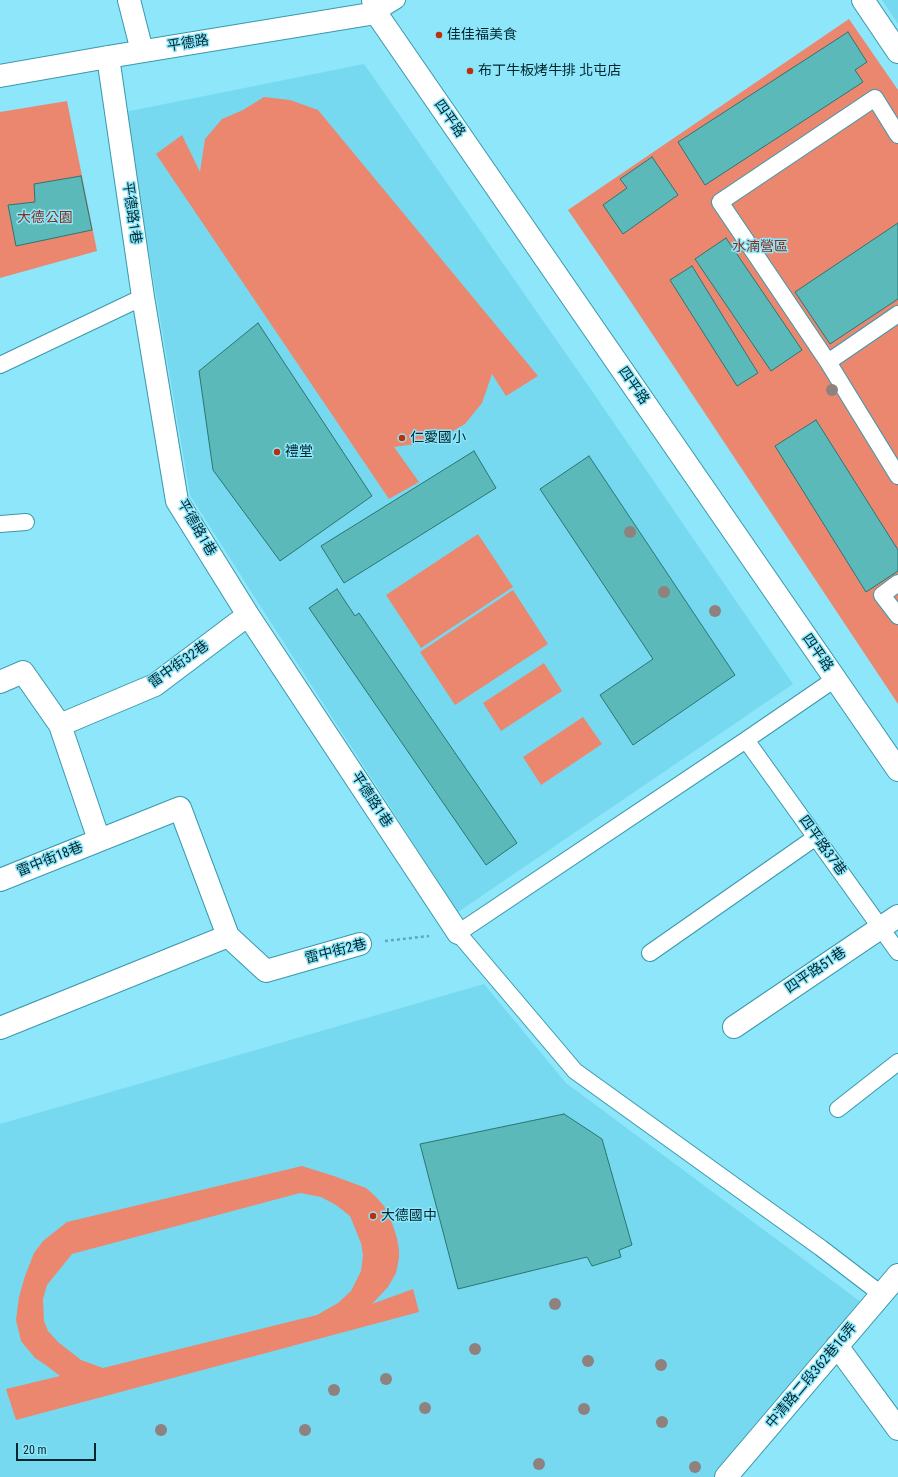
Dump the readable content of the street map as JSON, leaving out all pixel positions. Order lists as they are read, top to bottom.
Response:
{
  "streets": {
    "street": [
      "平德路",
      "四平路",
      "平德路1巷",
      "雷中街32巷",
      "雷中街18巷",
      "雷中街2巷",
      "四平路51巷",
      "中清路二段362巷16弄"
    ],
    "lane": ["四平路37巷"]
  },
  "crossings": [
    ["平德路", "四平路"],
    ["平德路", "平德路1巷"],
    ["平德路1巷", "雷中街32巷"],
    ["平德路1巷", "雷中街2巷"],
    ["四平路37巷", "四平路51巷"],
    ["雷中街18巷", "雷中街2巷"]
  ],
  "parks": ["大德公園", "水湳營區"],
  "places": [
    "佳佳福美食",
    "布丁牛板烤牛排 北屯店",
    "仁愛國小",
    "禮堂",
    "大德國中"
  ],
  "scale_bar": "20 m"
}
